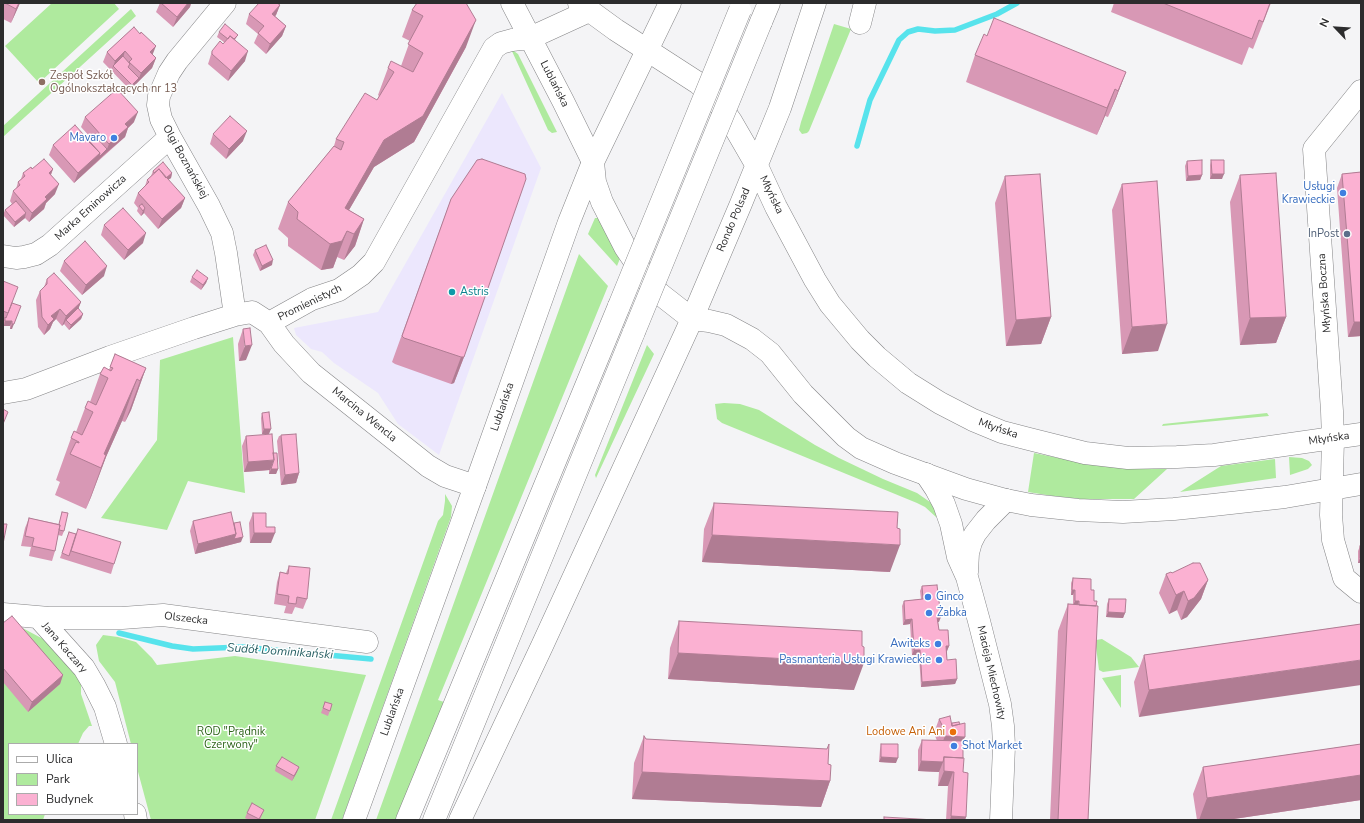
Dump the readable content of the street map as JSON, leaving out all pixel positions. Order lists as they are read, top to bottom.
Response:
{
  "streets": {
    "main road": [
      "Lublańska",
      "Olgi Boznańskiej",
      "Młyńska",
      "Marka Eminowicza",
      "Rondo Polsad",
      "Młyńska Boczna",
      "Promienistych",
      "Marcina Wencla",
      "Olszecka",
      "Jana Kaczary",
      "Macieja Miechowity"
    ]
  },
  "crossings": [
    ["Lublańska", "Promienistych"],
    ["Lublańska", "Marcina Wencla"],
    ["Olgi Boznańskiej", "Marka Eminowicza"],
    ["Olgi Boznańskiej", "Promienistych"],
    ["Młyńska", "Rondo Polsad"],
    ["Młyńska", "Młyńska Boczna"],
    ["Promienistych", "Marcina Wencla"],
    ["Olszecka", "Jana Kaczary"]
  ],
  "water": ["Sudół Dominikański"],
  "parks": ["ROD \"Prądnik Czerwony\""],
  "places": [
    "Zespół Szkół Ogólnokształcących nr 13",
    "Mavaro",
    "Usługi Krawieckie",
    "InPost",
    "Astris",
    "Ginco",
    "Żabka",
    "Awiteks",
    "Pasmanteria Usługi Krawieckie",
    "Lodowe Ani Ani",
    "Shot Market"
  ],
  "legend": ["Ulica", "Park", "Budynek"],
  "north": "top left"
}
